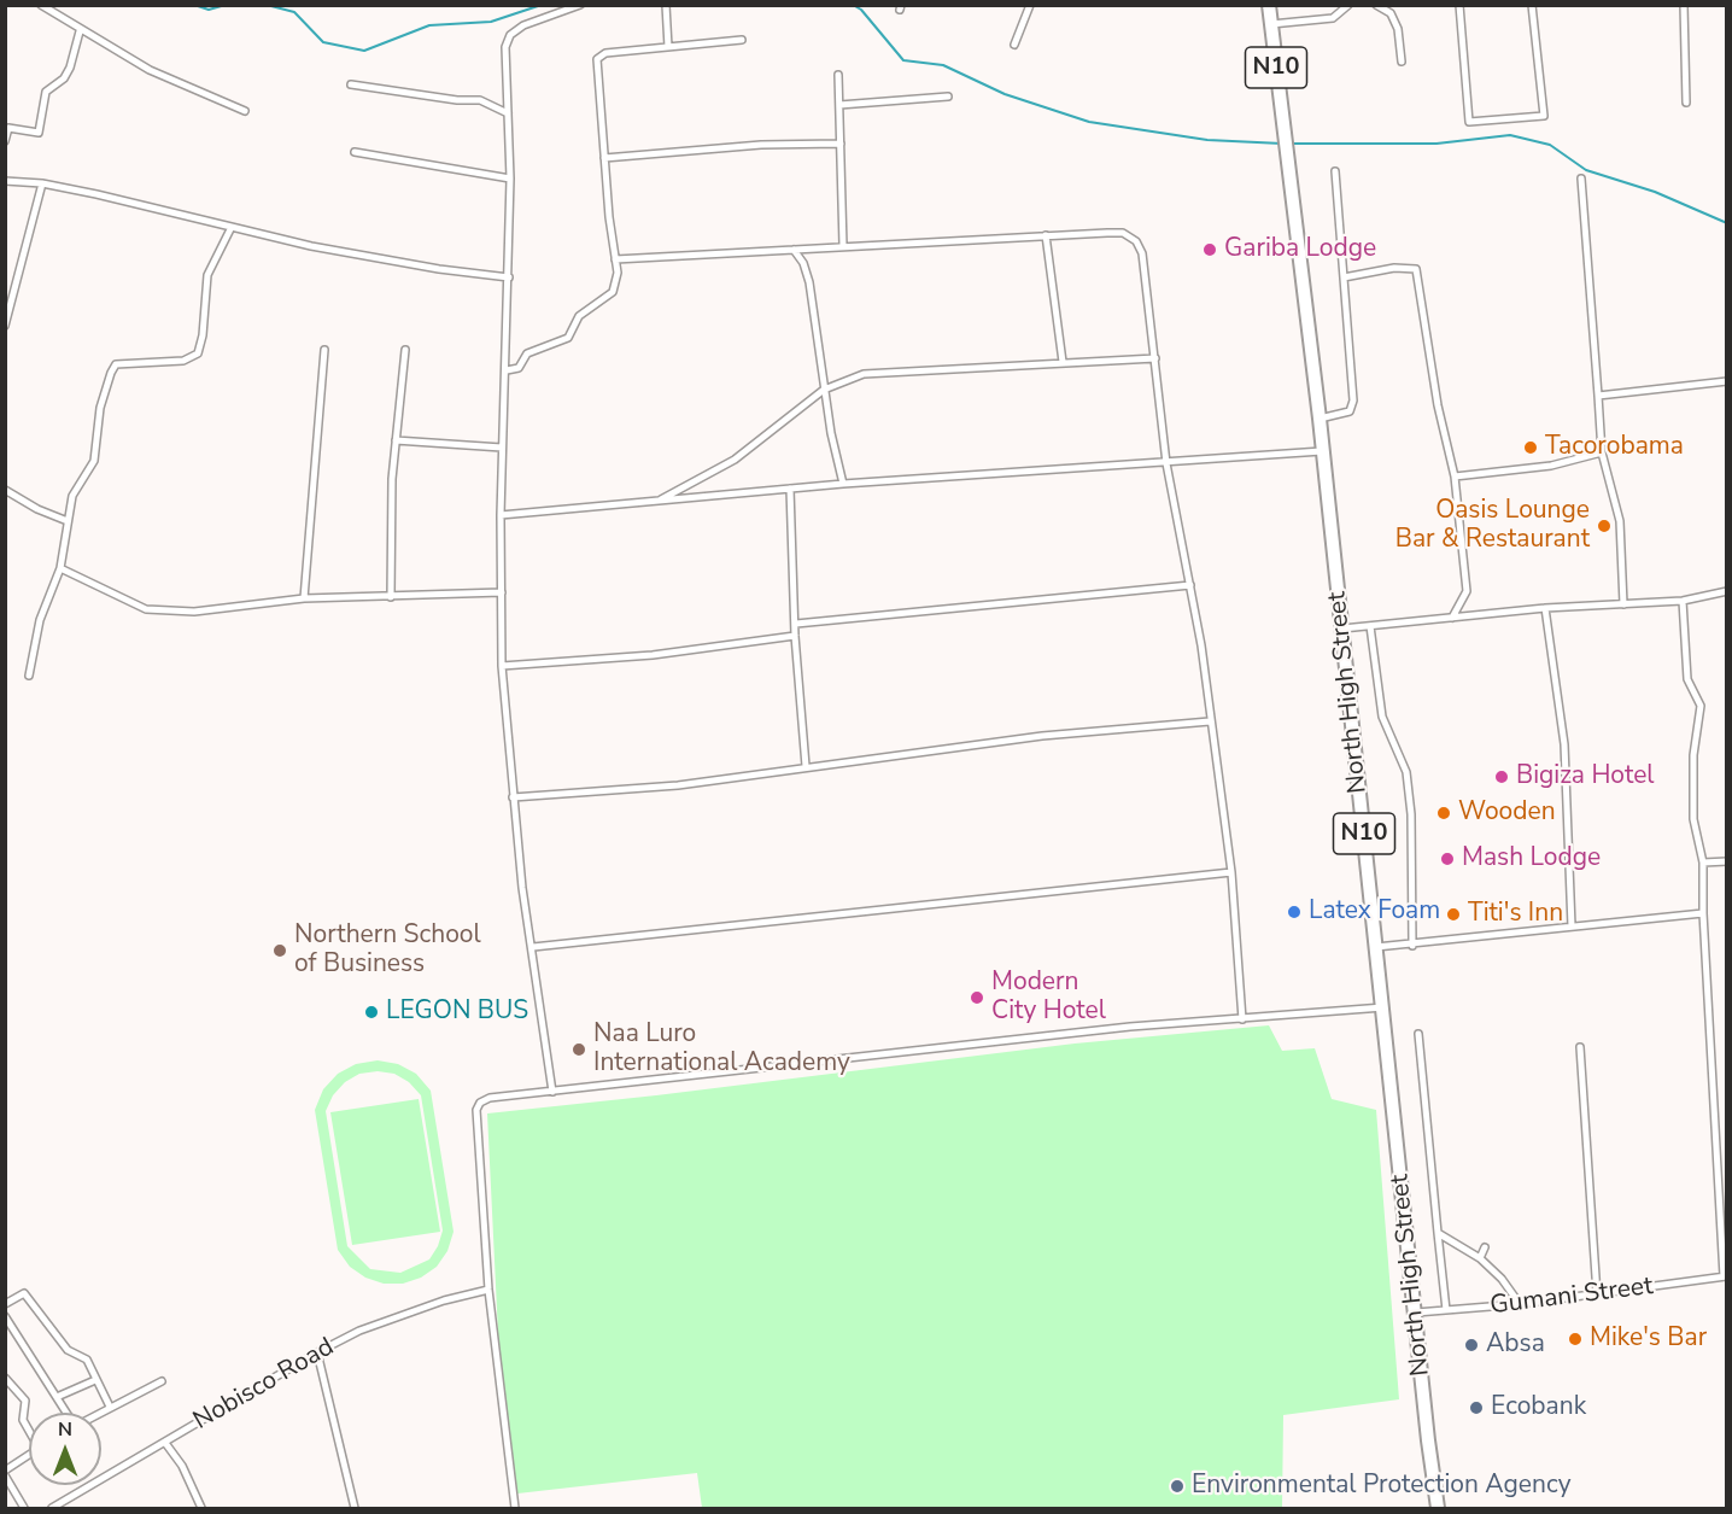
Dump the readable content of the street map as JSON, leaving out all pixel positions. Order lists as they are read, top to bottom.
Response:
{
  "streets": {
    "highway": ["N10", "North High Street"],
    "street": ["Gumani Street", "Nobisco Road"]
  },
  "crossings": [
    ["North High Street", "Gumani Street"]
  ],
  "places": [
    "Gariba Lodge",
    "Tacorobama",
    "Oasis Lounge Bar & Restaurant",
    "Bigiza Hotel",
    "Wooden",
    "Mash Lodge",
    "Latex Foam",
    "Titi's Inn",
    "Northern School of Business",
    "Modern City Hotel",
    "LEGON BUS",
    "Naa Luro International Academy",
    "Mike's Bar",
    "Absa",
    "Ecobank",
    "Environmental Protection Agency"
  ],
  "north": "top"
}
